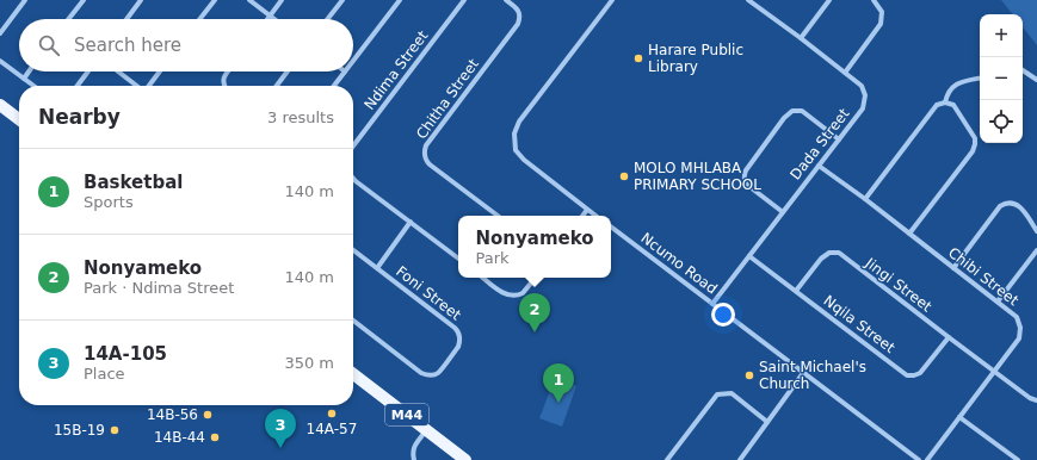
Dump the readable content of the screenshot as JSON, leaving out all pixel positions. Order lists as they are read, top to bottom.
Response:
{
  "streets": {
    "main road": ["M44"],
    "street": [
      "Ndima Street",
      "Chitha Street",
      "Dada Street",
      "Ncumo Road",
      "Chibi Street",
      "Jingi Street",
      "Foni Street",
      "Nqila Street"
    ]
  },
  "crossings": [
    ["Dada Street", "Ncumo Road"],
    ["Dada Street", "Chibi Street"],
    ["Dada Street", "Nqila Street"],
    ["Chibi Street", "Jingi Street"],
    ["Jingi Street", "Nqila Street"]
  ],
  "places": [
    "Harare Public Library",
    "MOLO MHLABA PRIMARY SCHOOL",
    "Saint Michael's Church",
    "14A-57",
    "14B-56",
    "15B-19",
    "14B-44"
  ],
  "page": {
    "map_buttons": ["+", "−"],
    "search": "Search here",
    "heading": ["Nearby", "3 results"],
    "list": [
      {
        "mark": "1",
        "name": "Basketbal",
        "note": "Sports",
        "value": "140 m"
      },
      {
        "mark": "2",
        "name": "Nonyameko",
        "note": "Park · Ndima Street",
        "value": "140 m"
      },
      {
        "mark": "3",
        "name": "14A-105",
        "note": "Place",
        "value": "350 m"
      }
    ],
    "popup": ["Nonyameko", "Park"],
    "pins": ["2", "1", "3"]
  }
}
